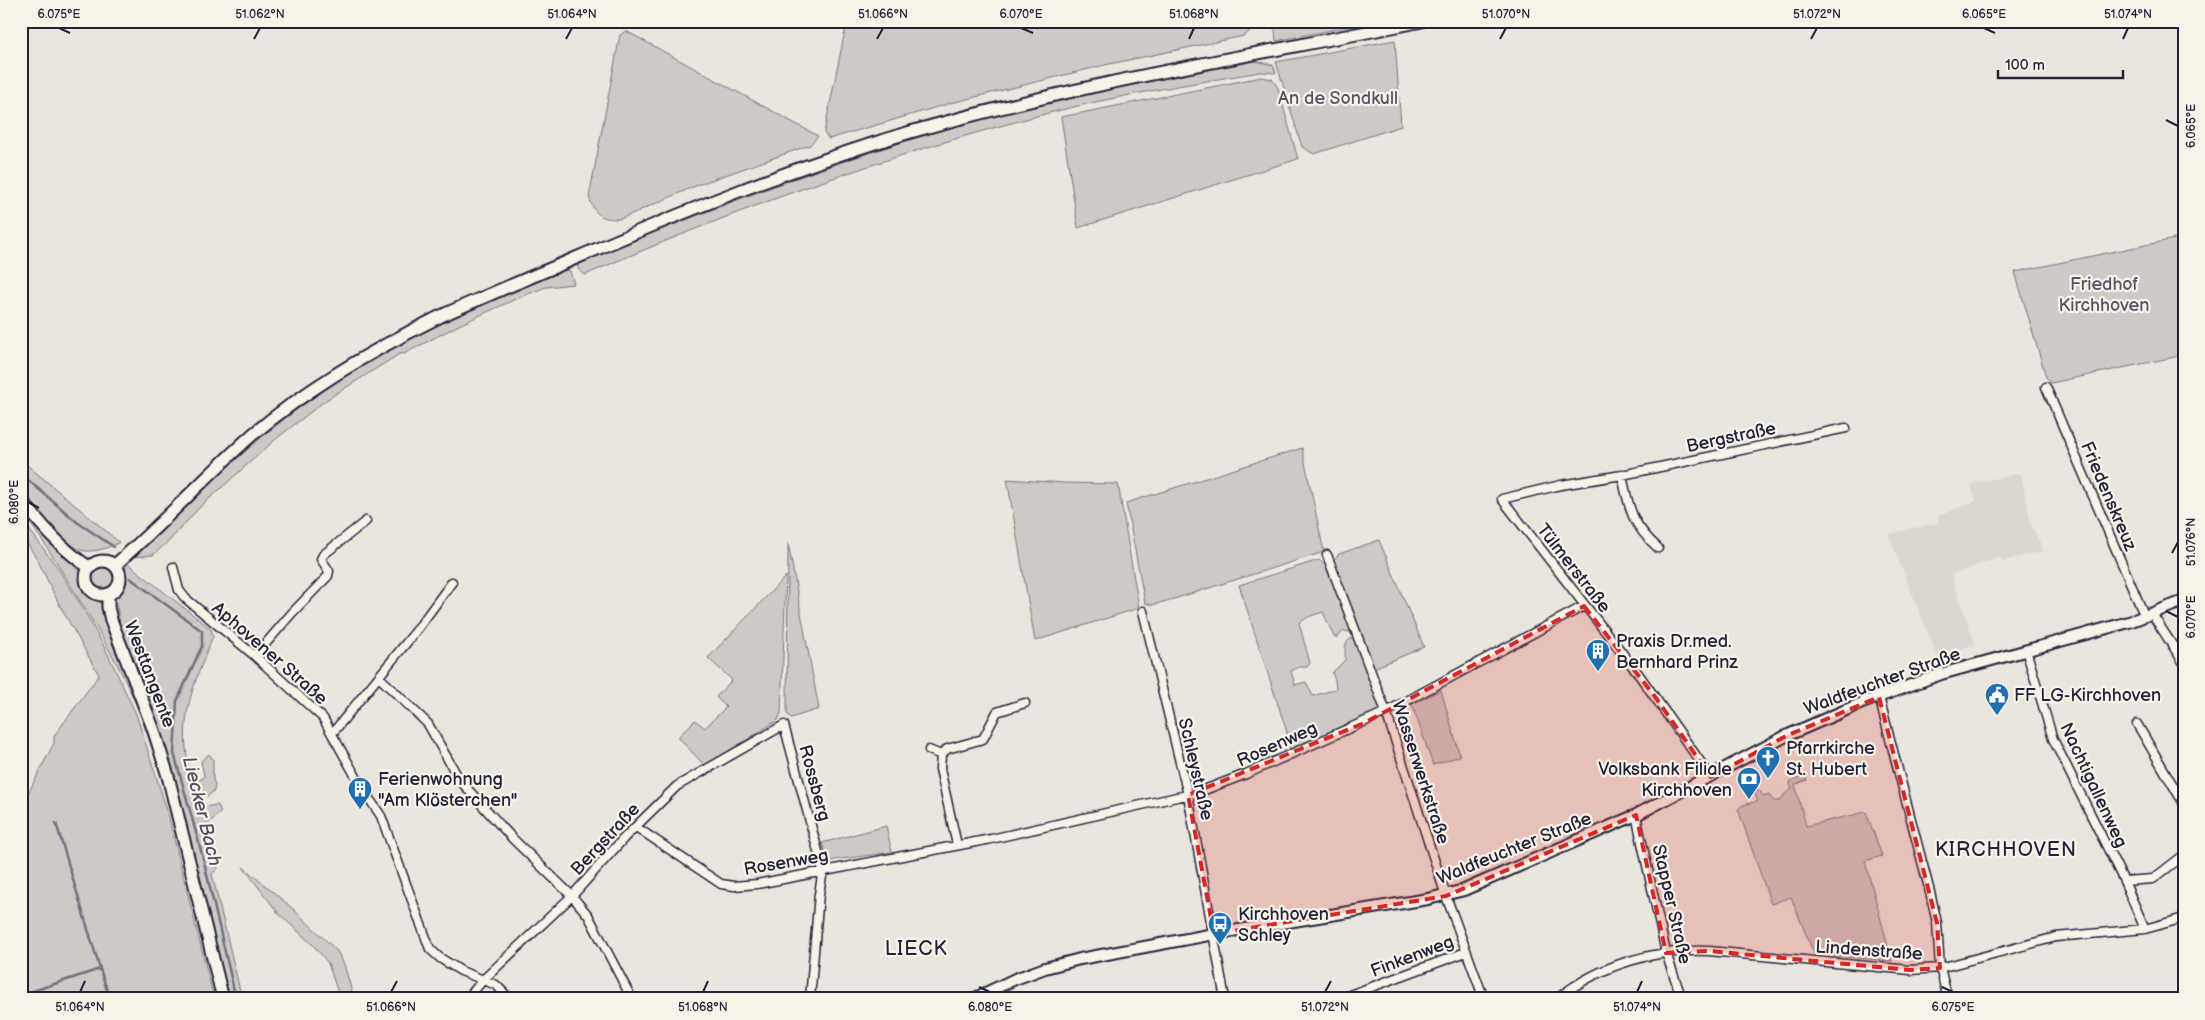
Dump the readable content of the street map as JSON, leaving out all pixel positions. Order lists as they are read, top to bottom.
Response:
{
  "streets": {
    "main road": ["Westtangente"],
    "street": [
      "Bergstraße",
      "Friedenskreuz",
      "Tülmerstraße",
      "Aphovener Straße",
      "Waldfeuchter Straße",
      "Rosenweg",
      "Schleystraße",
      "Wasserwerkstraße",
      "Rossberg",
      "Nachtigallenweg",
      "Stapper Straße",
      "Lindenstraße",
      "Finkenweg"
    ]
  },
  "crossings": [
    ["Bergstraße", "Tülmerstraße"],
    ["Bergstraße", "Aphovener Straße"],
    ["Bergstraße", "Rosenweg"],
    ["Bergstraße", "Rossberg"],
    ["Friedenskreuz", "Waldfeuchter Straße"],
    ["Tülmerstraße", "Waldfeuchter Straße"],
    ["Tülmerstraße", "Rosenweg"],
    ["Waldfeuchter Straße", "Schleystraße"],
    ["Waldfeuchter Straße", "Wasserwerkstraße"],
    ["Waldfeuchter Straße", "Nachtigallenweg"],
    ["Waldfeuchter Straße", "Stapper Straße"],
    ["Rosenweg", "Schleystraße"],
    ["Rosenweg", "Wasserwerkstraße"],
    ["Rosenweg", "Rossberg"],
    ["Wasserwerkstraße", "Finkenweg"],
    ["Nachtigallenweg", "Lindenstraße"],
    ["Stapper Straße", "Lindenstraße"]
  ],
  "districts": ["KIRCHHOVEN", "LIECK"],
  "water": ["Liecker Bach"],
  "parks": ["An de Sondkull", "Friedhof Kirchhoven"],
  "places": {
    "building": ["Praxis Dr.med. Bernhard Prinz", "Ferienwohnung \"Am Klösterchen\""],
    "public building": ["FF LG-Kirchhoven"],
    "church": ["Pfarrkirche St. Hubert"],
    "bank": ["Volksbank Filiale Kirchhoven"],
    "bus stop": ["Kirchhoven Schley"]
  },
  "scale_bar": "100 m",
  "coordinates": [
    "6.075°E",
    "51.062°N",
    "51.064°N",
    "51.066°N",
    "6.070°E",
    "51.068°N",
    "51.070°N",
    "51.072°N",
    "6.065°E",
    "51.074°N",
    "6.080°E",
    "51.076°N"
  ]
}
